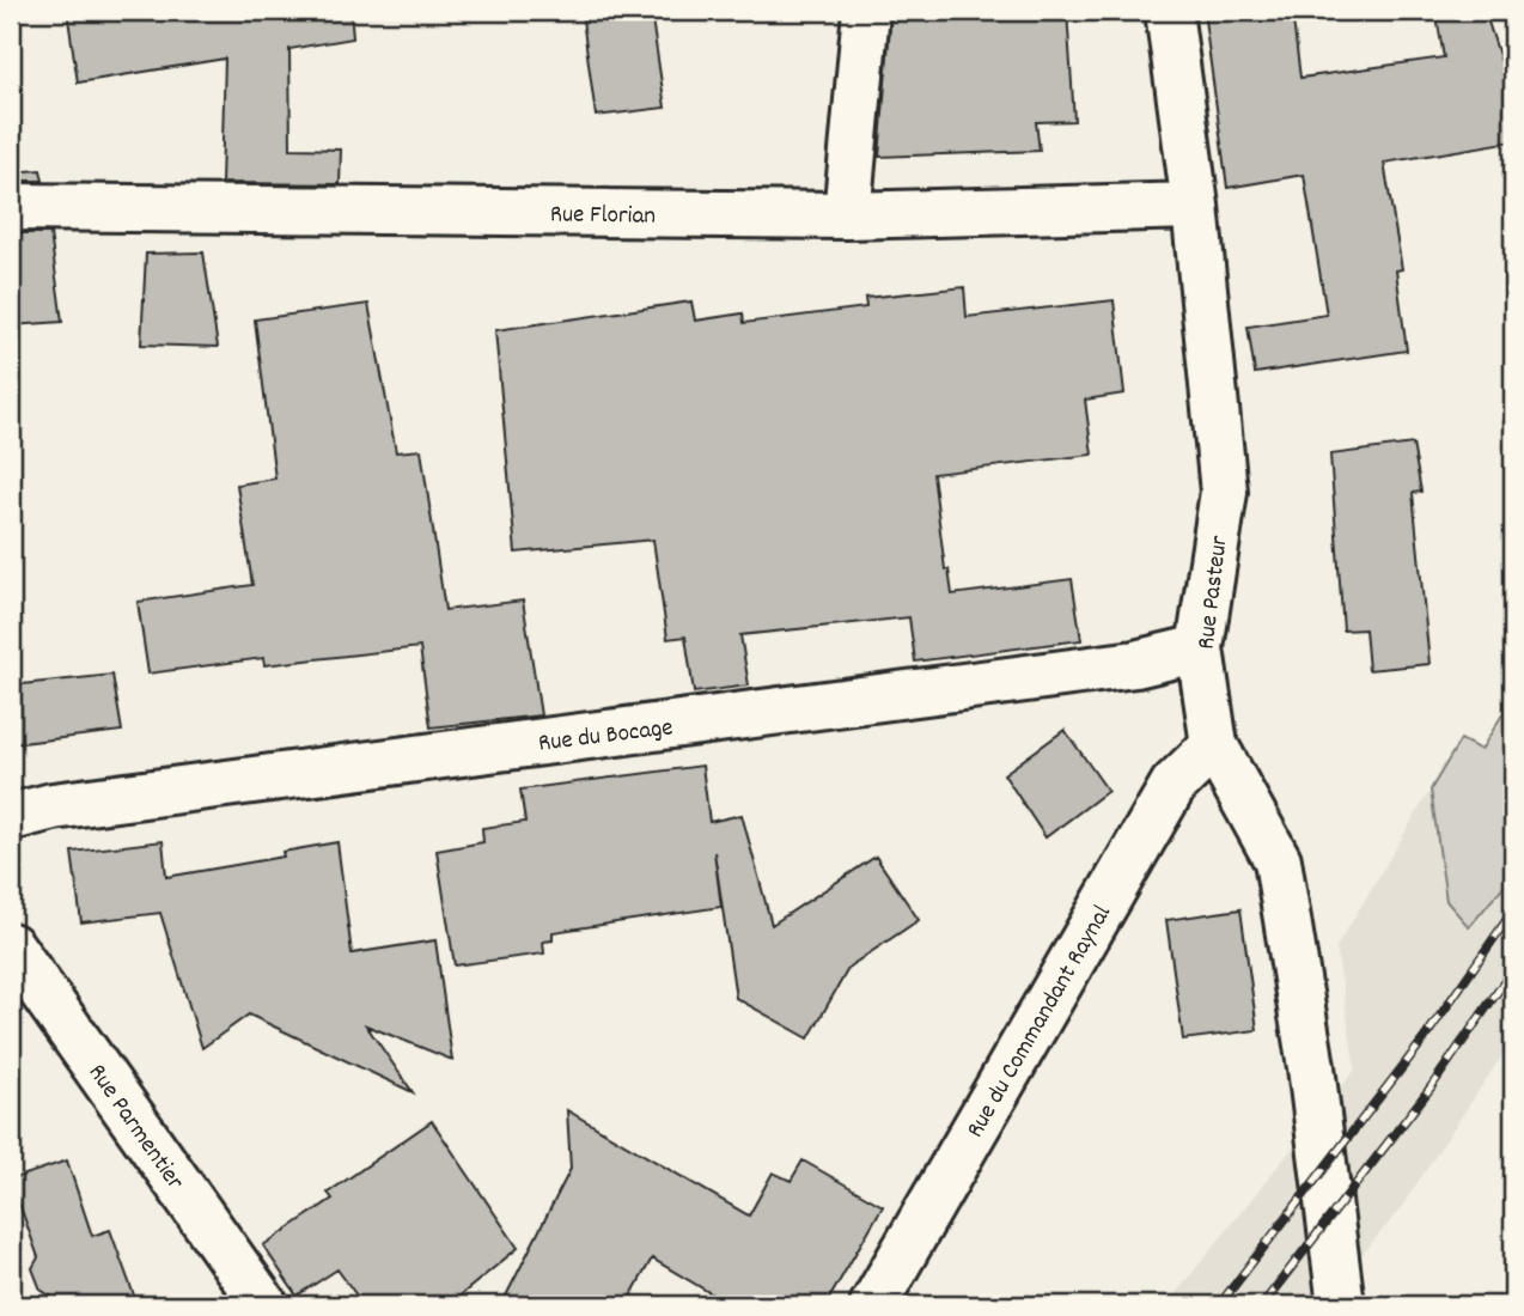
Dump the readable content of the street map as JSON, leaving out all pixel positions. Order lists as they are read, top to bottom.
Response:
{
  "streets": {
    "street": [
      "Rue Florian",
      "Rue Pasteur",
      "Rue du Bocage",
      "Rue du Commandant Raynal",
      "Rue Parmentier"
    ]
  },
  "crossings": [
    ["Rue Florian", "Rue Pasteur"],
    ["Rue Pasteur", "Rue du Bocage"],
    ["Rue Pasteur", "Rue du Commandant Raynal"]
  ]
}
